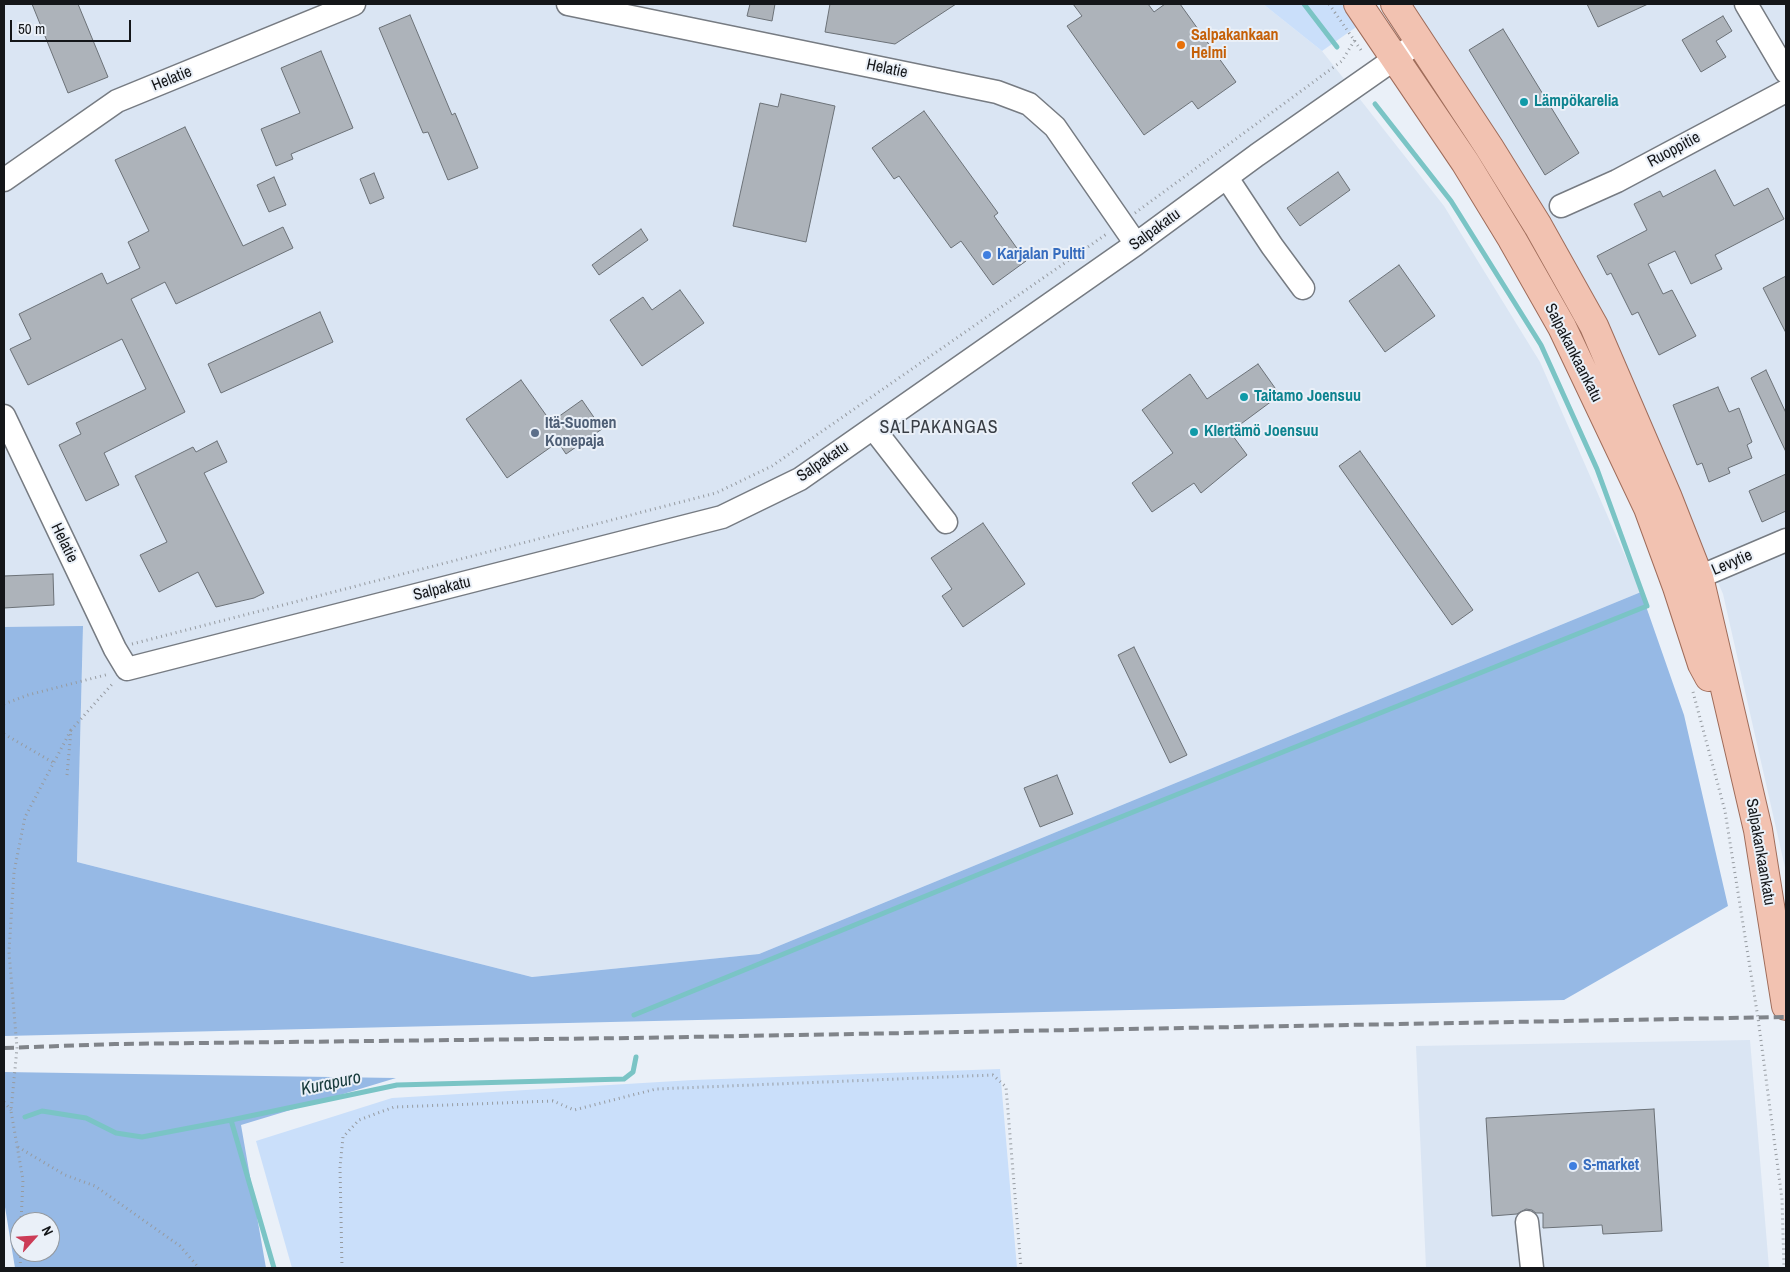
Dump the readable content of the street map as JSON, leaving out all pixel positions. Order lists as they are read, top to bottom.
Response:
{
  "streets": {
    "main road": ["Salpakankaankatu"],
    "street": [
      "Helatie",
      "Ruoppitie",
      "Salpakatu",
      "Levytie"
    ]
  },
  "crossings": [
    ["Helatie", "Salpakatu"],
    ["Salpakatu", "Salpakankaankatu"],
    ["Salpakankaankatu", "Levytie"]
  ],
  "districts": ["SALPAKANGAS"],
  "water": ["Kurapuro"],
  "places": [
    "Salpakankaan Helmi",
    "Lämpökarelia",
    "Karjalan Pultti",
    "Taitamo Joensuu",
    "KIertämö Joensuu",
    "Itä-Suomen Konepaja",
    "S-market"
  ],
  "scale_bar": "50 m",
  "north": "top right"
}
